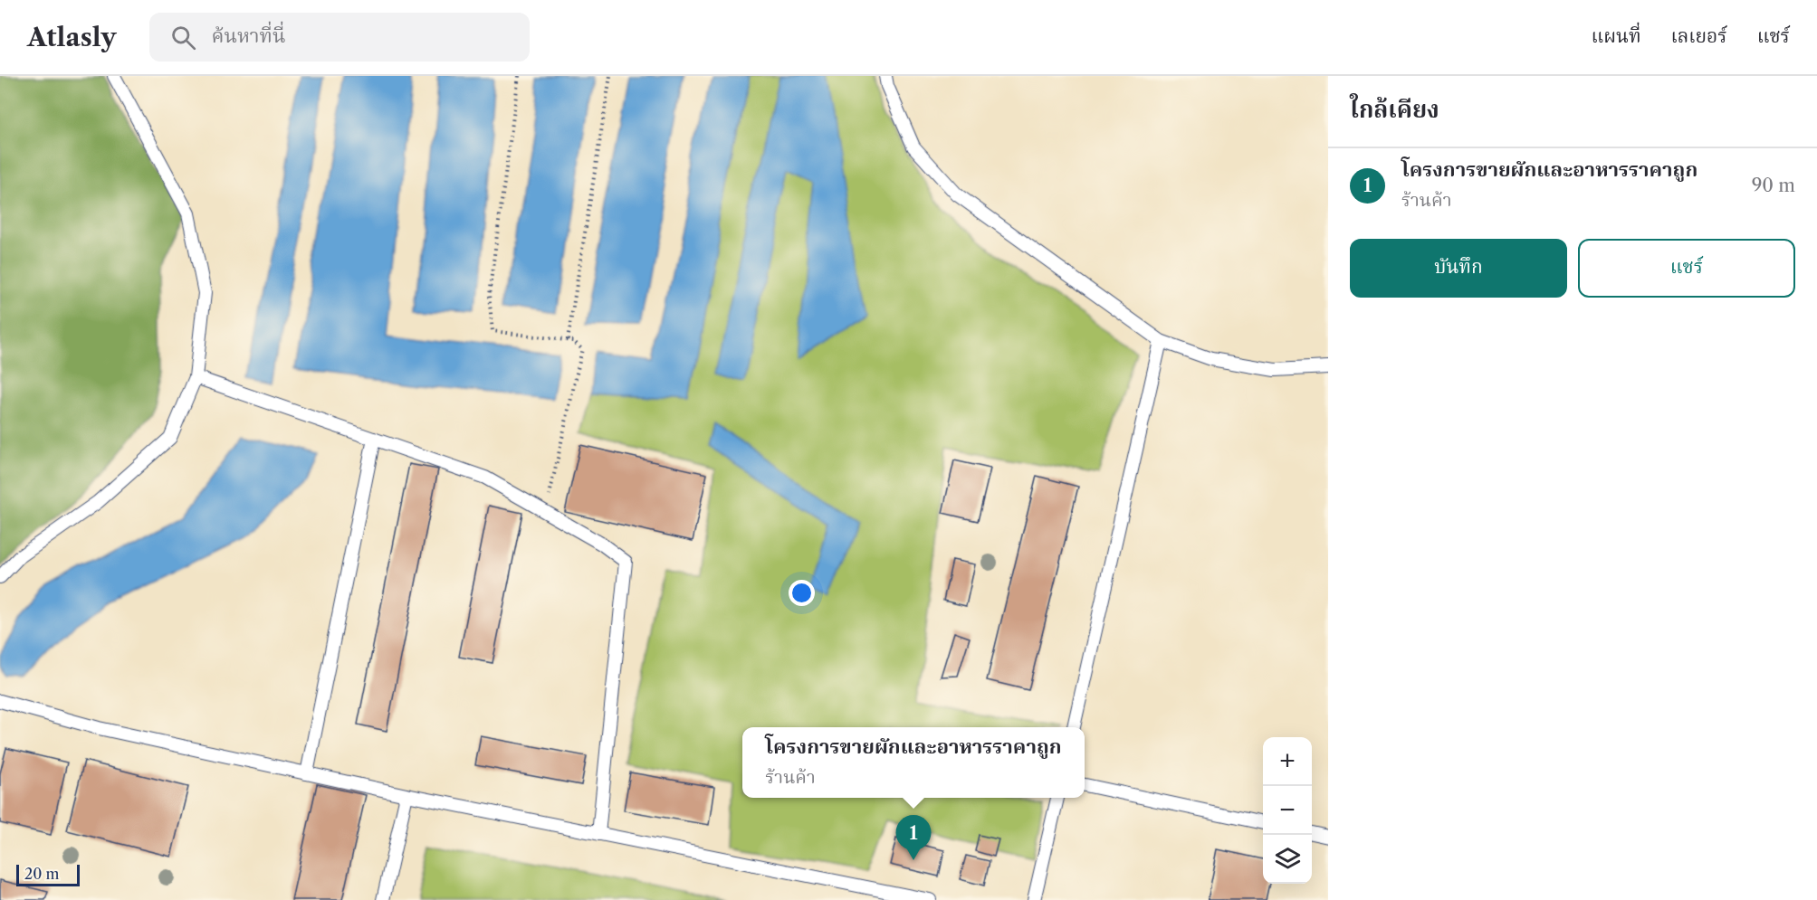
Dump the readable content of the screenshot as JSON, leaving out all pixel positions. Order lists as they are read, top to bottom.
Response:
{
  "scale_bar": "20 m",
  "page": {
    "header": "Atlasly",
    "search": "ค้นหาที่นี่",
    "nav": ["แผนที่", "เลเยอร์", "แชร์"],
    "heading": "ใกล้เคียง",
    "list": [
      {
        "mark": "1",
        "name": "โครงการขายผักและอาหารราคาถูก",
        "note": "ร้านค้า",
        "value": "90 m"
      }
    ],
    "buttons": ["บันทึก", "แชร์"],
    "popup": ["โครงการขายผักและอาหารราคาถูก", "ร้านค้า"],
    "map_buttons": ["+", "−"],
    "pins": "1",
    "scale": "20 m"
  }
}
